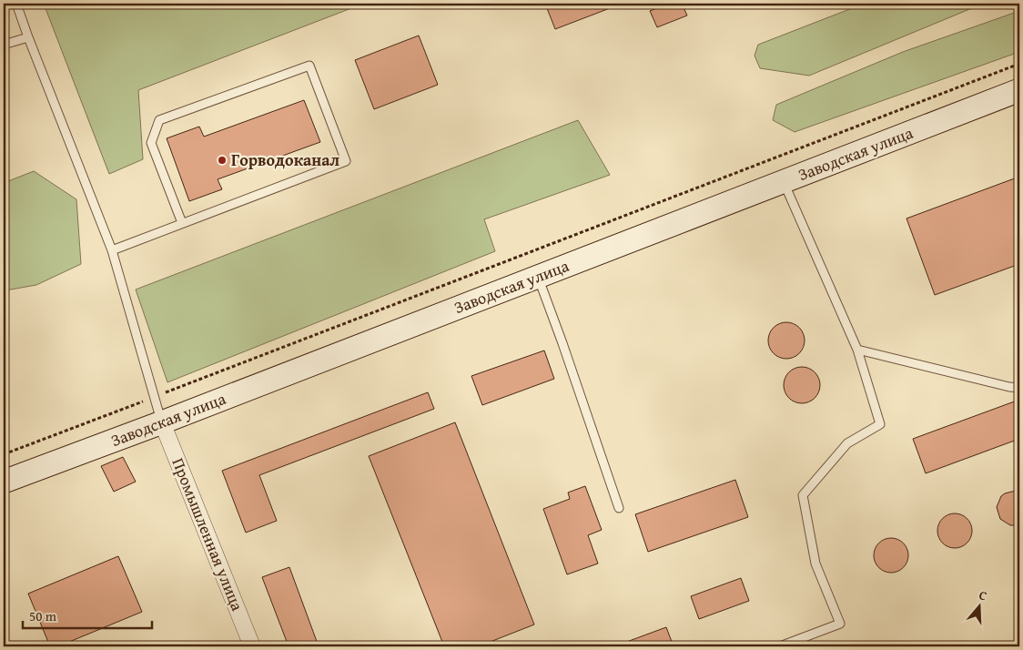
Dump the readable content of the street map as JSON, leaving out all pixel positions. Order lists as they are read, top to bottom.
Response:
{
  "streets": {
    "main road": ["Заводская улица"],
    "street": ["Промышленная улица"]
  },
  "crossings": [
    ["Заводская улица", "Промышленная улица"]
  ],
  "places": ["Горводоканал"],
  "scale_bar": "50 m",
  "north": "top"
}
